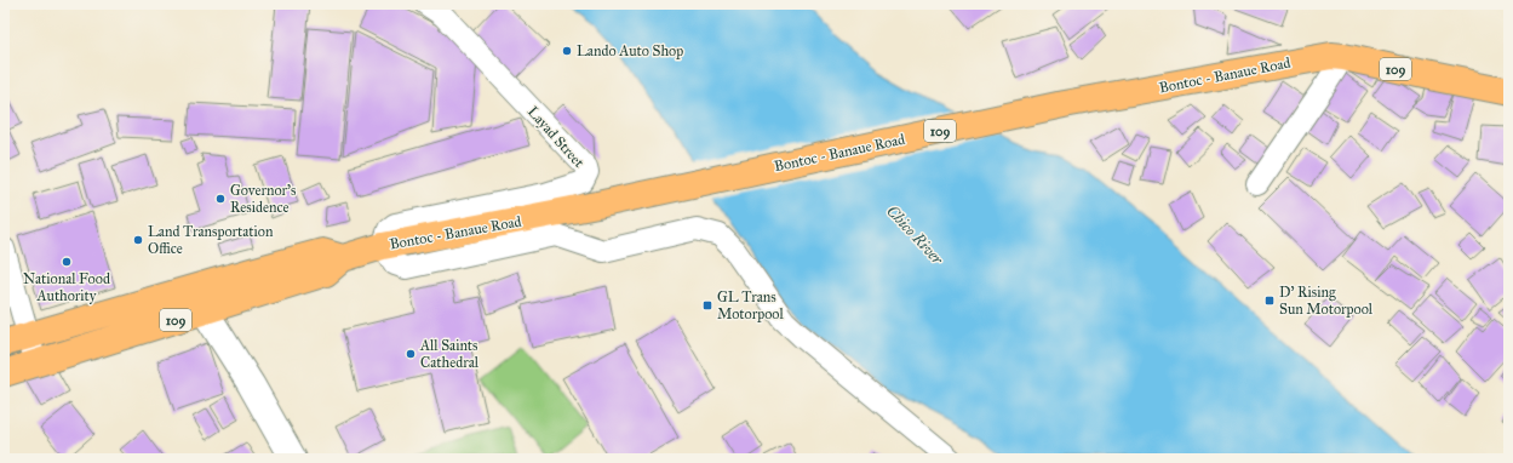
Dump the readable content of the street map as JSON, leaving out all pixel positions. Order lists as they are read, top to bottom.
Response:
{
  "streets": {
    "main road": ["109", "Bontoc - Banaue Road"],
    "street": ["Layad Street"]
  },
  "crossings": [
    ["Bontoc - Banaue Road", "Layad Street"]
  ],
  "water": ["Chico River"],
  "places": {
    "other": [
      "Lando Auto Shop",
      "Governor's Residence",
      "Land Transportation Office",
      "National Food Authority",
      "All Saints Cathedral"
    ],
    "transit": ["D' Rising Sun Motorpool", "GL Trans Motorpool"]
  }
}
